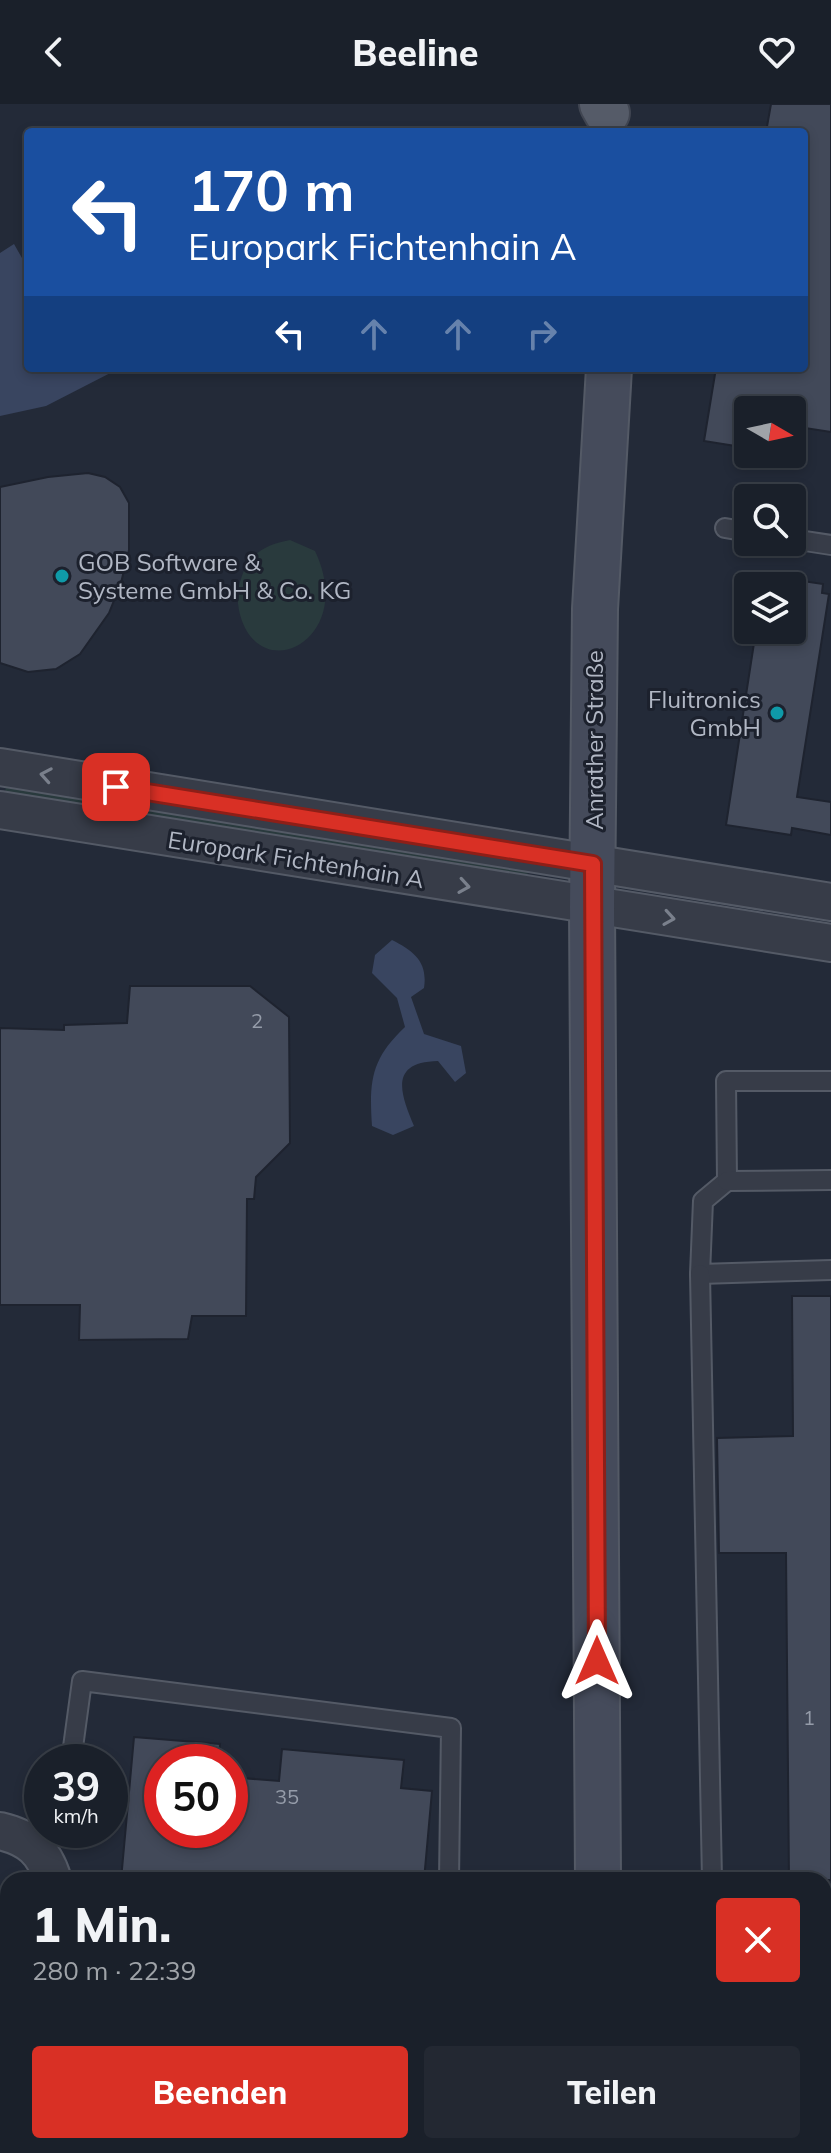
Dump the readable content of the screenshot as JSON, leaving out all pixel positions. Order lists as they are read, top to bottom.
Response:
{
  "streets": {
    "main road": ["Anrather Straße"],
    "street": ["Europark Fichtenhain A"]
  },
  "crossings": [
    ["Anrather Straße", "Europark Fichtenhain A"]
  ],
  "places": ["GOB Software & Systeme GmbH & Co. KG", "Fluitronics GmbH"],
  "house_numbers": ["2", "1", "35"],
  "north": "right",
  "page": {
    "header": "Beeline",
    "turn": ["170 m", "Europark Fichtenhain A"],
    "speed": "39 km/h",
    "limit": "50",
    "heading": ["1 Min.", "280 m · 22:39"],
    "buttons": ["Beenden", "Teilen"]
  }
}
